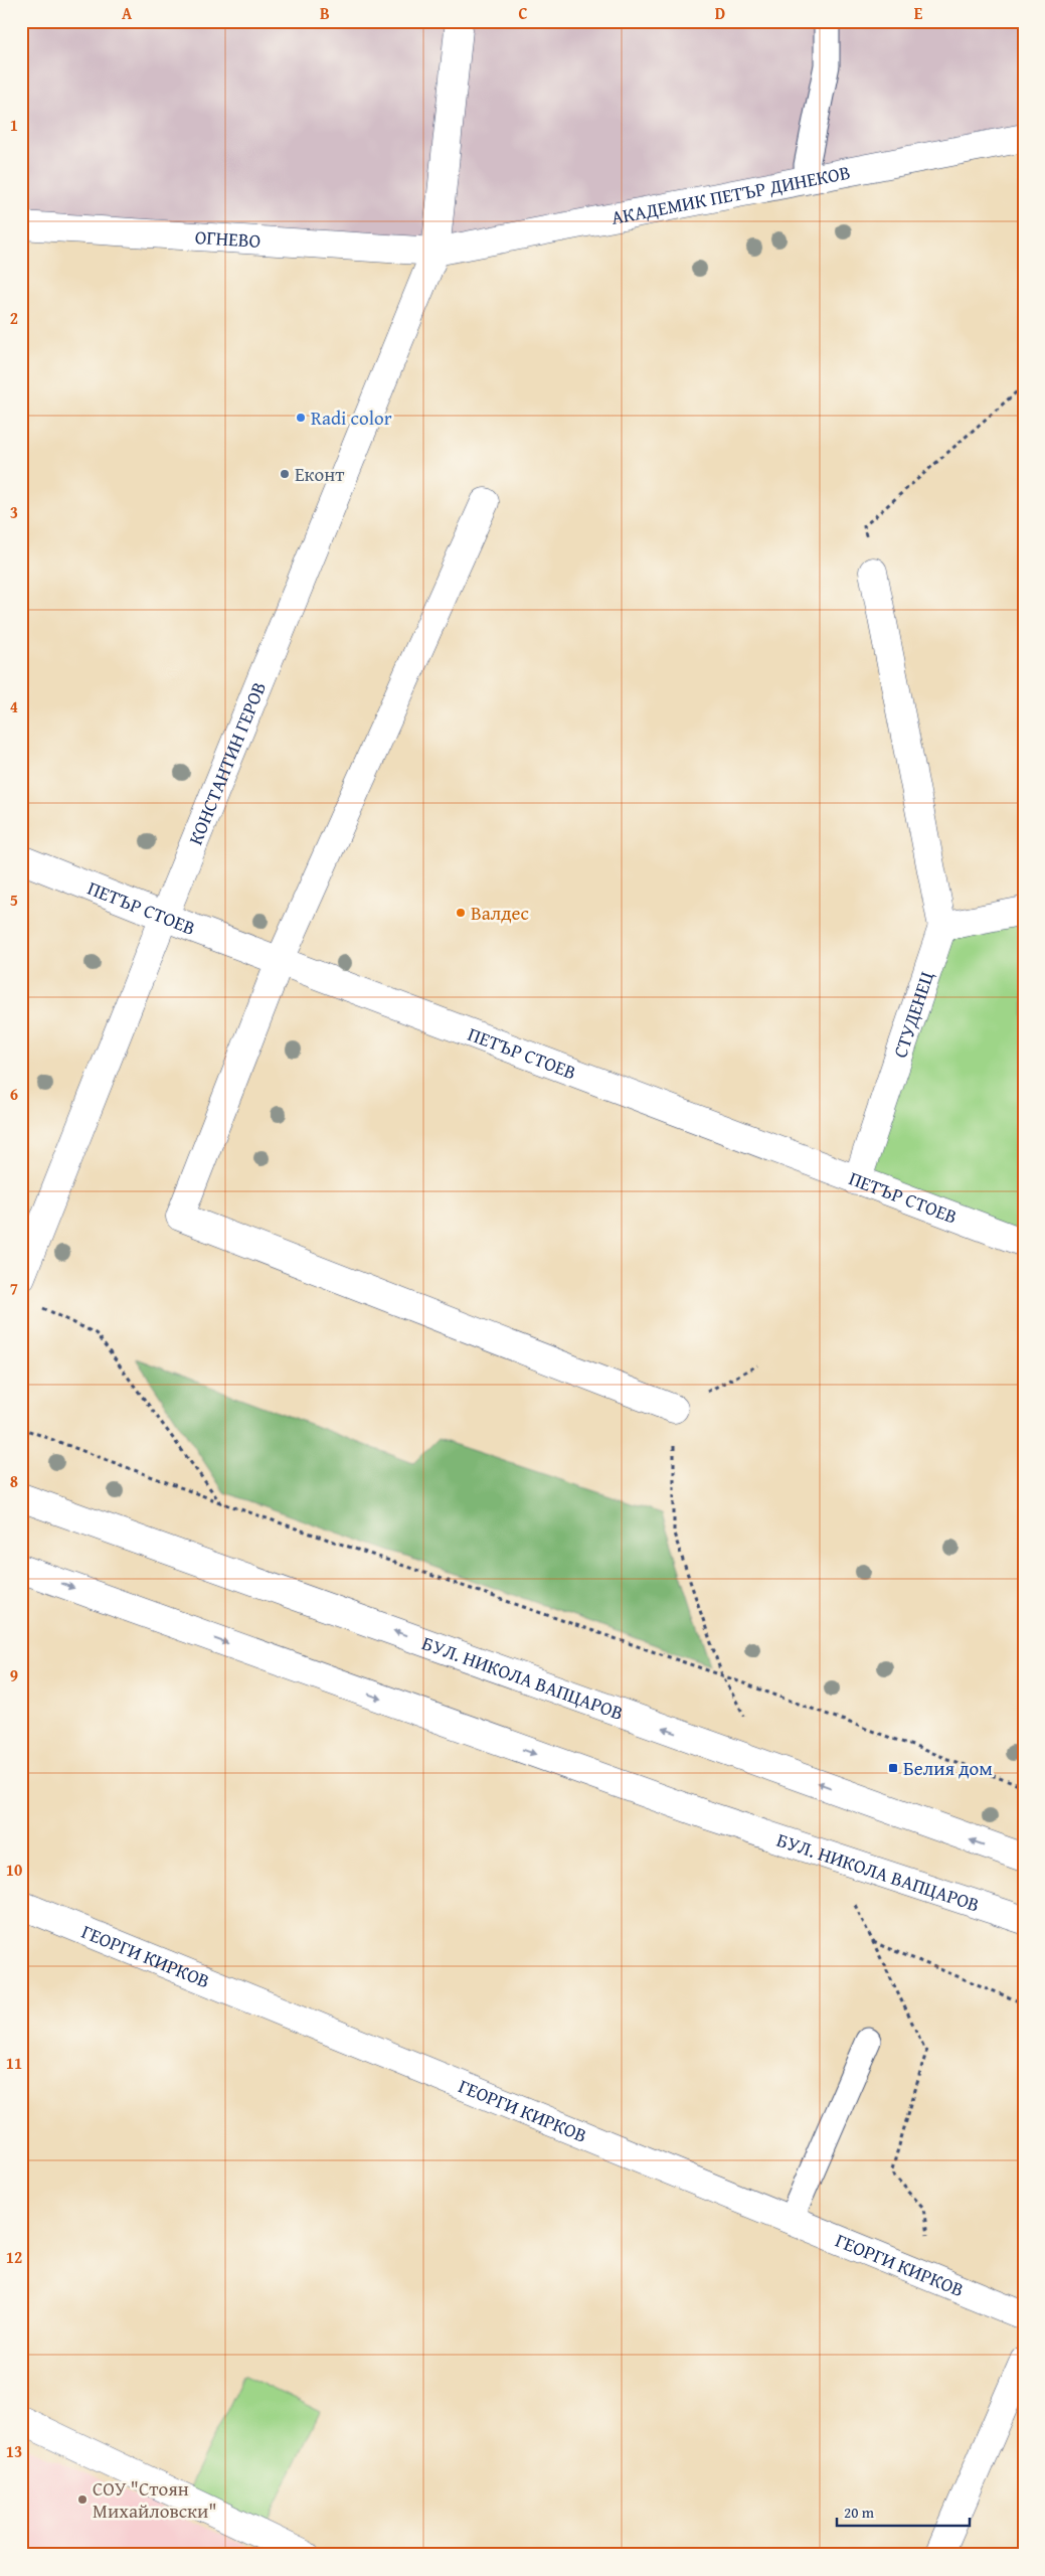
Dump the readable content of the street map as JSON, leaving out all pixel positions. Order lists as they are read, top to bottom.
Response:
{
  "streets": {
    "street": [
      "АКАДЕМИК ПЕТЪР ДИНЕКОВ",
      "ОГНЕВО",
      "КОНСТАНТИН ГЕРОВ",
      "ПЕТЪР СТОЕВ",
      "СТУДЕНЕЦ",
      "БУЛ. НИКОЛА ВАПЦАРОВ",
      "ГЕОРГИ КИРКОВ"
    ]
  },
  "crossings": [
    ["АКАДЕМИК ПЕТЪР ДИНЕКОВ", "ОГНЕВО"],
    ["АКАДЕМИК ПЕТЪР ДИНЕКОВ", "КОНСТАНТИН ГЕРОВ"],
    ["ОГНЕВО", "КОНСТАНТИН ГЕРОВ"],
    ["КОНСТАНТИН ГЕРОВ", "ПЕТЪР СТОЕВ"],
    ["ПЕТЪР СТОЕВ", "СТУДЕНЕЦ"]
  ],
  "places": {
    "other": [
      "Radi color",
      "Еконт",
      "Валдес",
      "СОУ \"Стоян Михайловски\""
    ],
    "transit": ["Белия дом"]
  },
  "scale_bar": "20 m",
  "grid": {
    "columns": [
      "A",
      "B",
      "C",
      "D",
      "E"
    ],
    "rows": [
      "1",
      "2",
      "3",
      "4",
      "5",
      "6",
      "7",
      "8",
      "9",
      "10",
      "11",
      "12",
      "13"
    ]
  }
}
